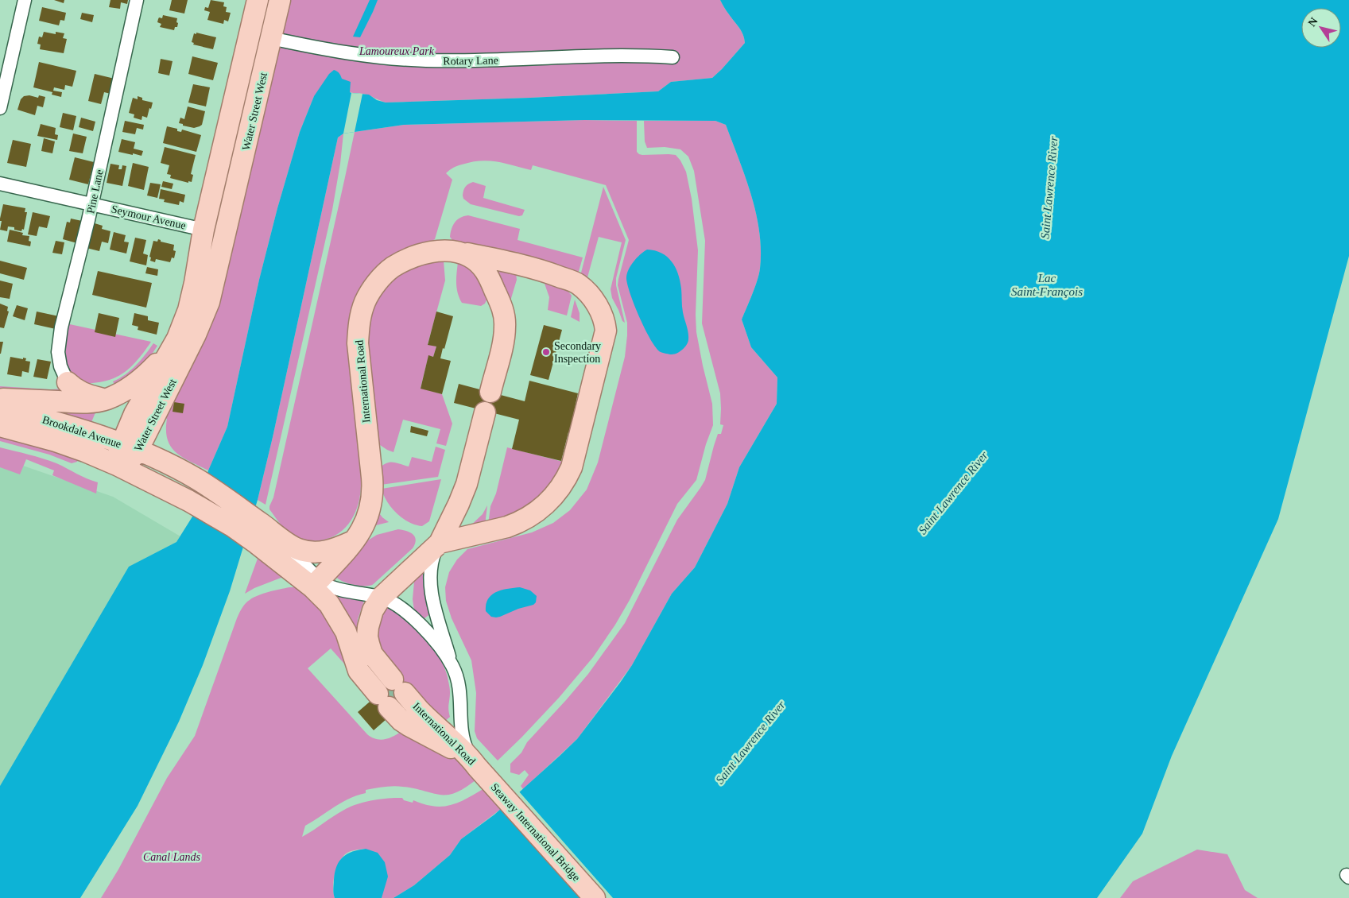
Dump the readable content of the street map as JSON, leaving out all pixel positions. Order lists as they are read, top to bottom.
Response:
{
  "streets": {
    "main road": [
      "Water Street West",
      "International Road",
      "Brookdale Avenue",
      "Seaway International Bridge"
    ],
    "street": ["Rotary Lane", "Pine Lane", "Seymour Avenue"]
  },
  "crossings": [
    ["Rotary Lane", "Water Street West"],
    ["Water Street West", "Seymour Avenue"],
    ["Water Street West", "Brookdale Avenue"],
    ["Pine Lane", "Seymour Avenue"],
    ["International Road", "Brookdale Avenue"],
    ["International Road", "Seaway International Bridge"]
  ],
  "water": ["Saint Lawrence River", "Lac Saint-François"],
  "parks": ["Lamoureux Park", "Canal Lands"],
  "places": ["Secondary Inspection"],
  "north": "top left"
}
